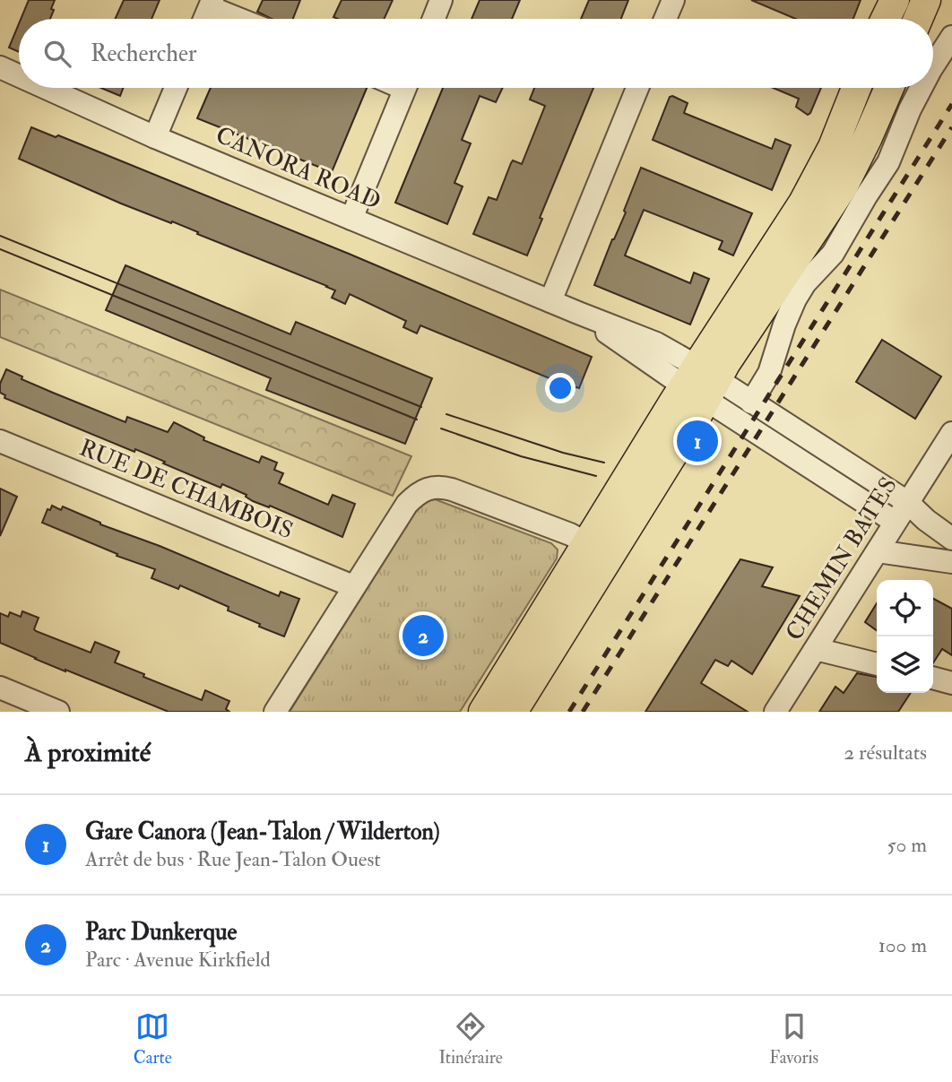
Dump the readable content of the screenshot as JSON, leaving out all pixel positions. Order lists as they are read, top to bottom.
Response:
{
  "streets": {
    "street": ["CANORA ROAD", "RUE DE CHAMBOIS", "CHEMIN BATES"]
  },
  "page": {
    "search": "Rechercher",
    "pins": ["1", "2"],
    "heading": ["À proximité", "2 résultats"],
    "list": [
      {
        "mark": "1",
        "name": "Gare Canora (Jean-Talon / Wilderton)",
        "note": "Arrêt de bus · Rue Jean-Talon Ouest",
        "value": "50 m"
      },
      {
        "mark": "2",
        "name": "Parc Dunkerque",
        "note": "Parc · Avenue Kirkfield",
        "value": "100 m"
      }
    ],
    "nav": ["Carte", "Itinéraire", "Favoris"]
  }
}
